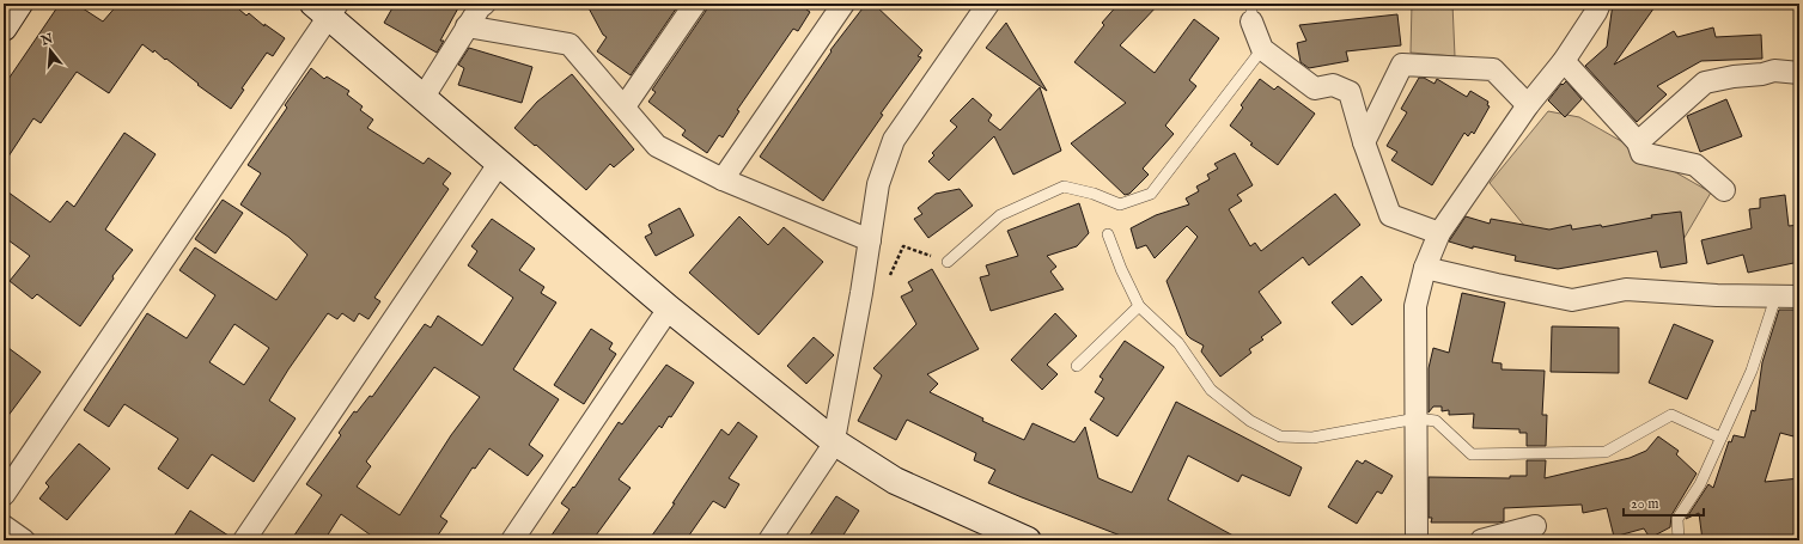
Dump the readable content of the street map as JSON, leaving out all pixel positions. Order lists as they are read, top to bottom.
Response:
{
  "scale_bar": "20 m",
  "north": "top"
}
